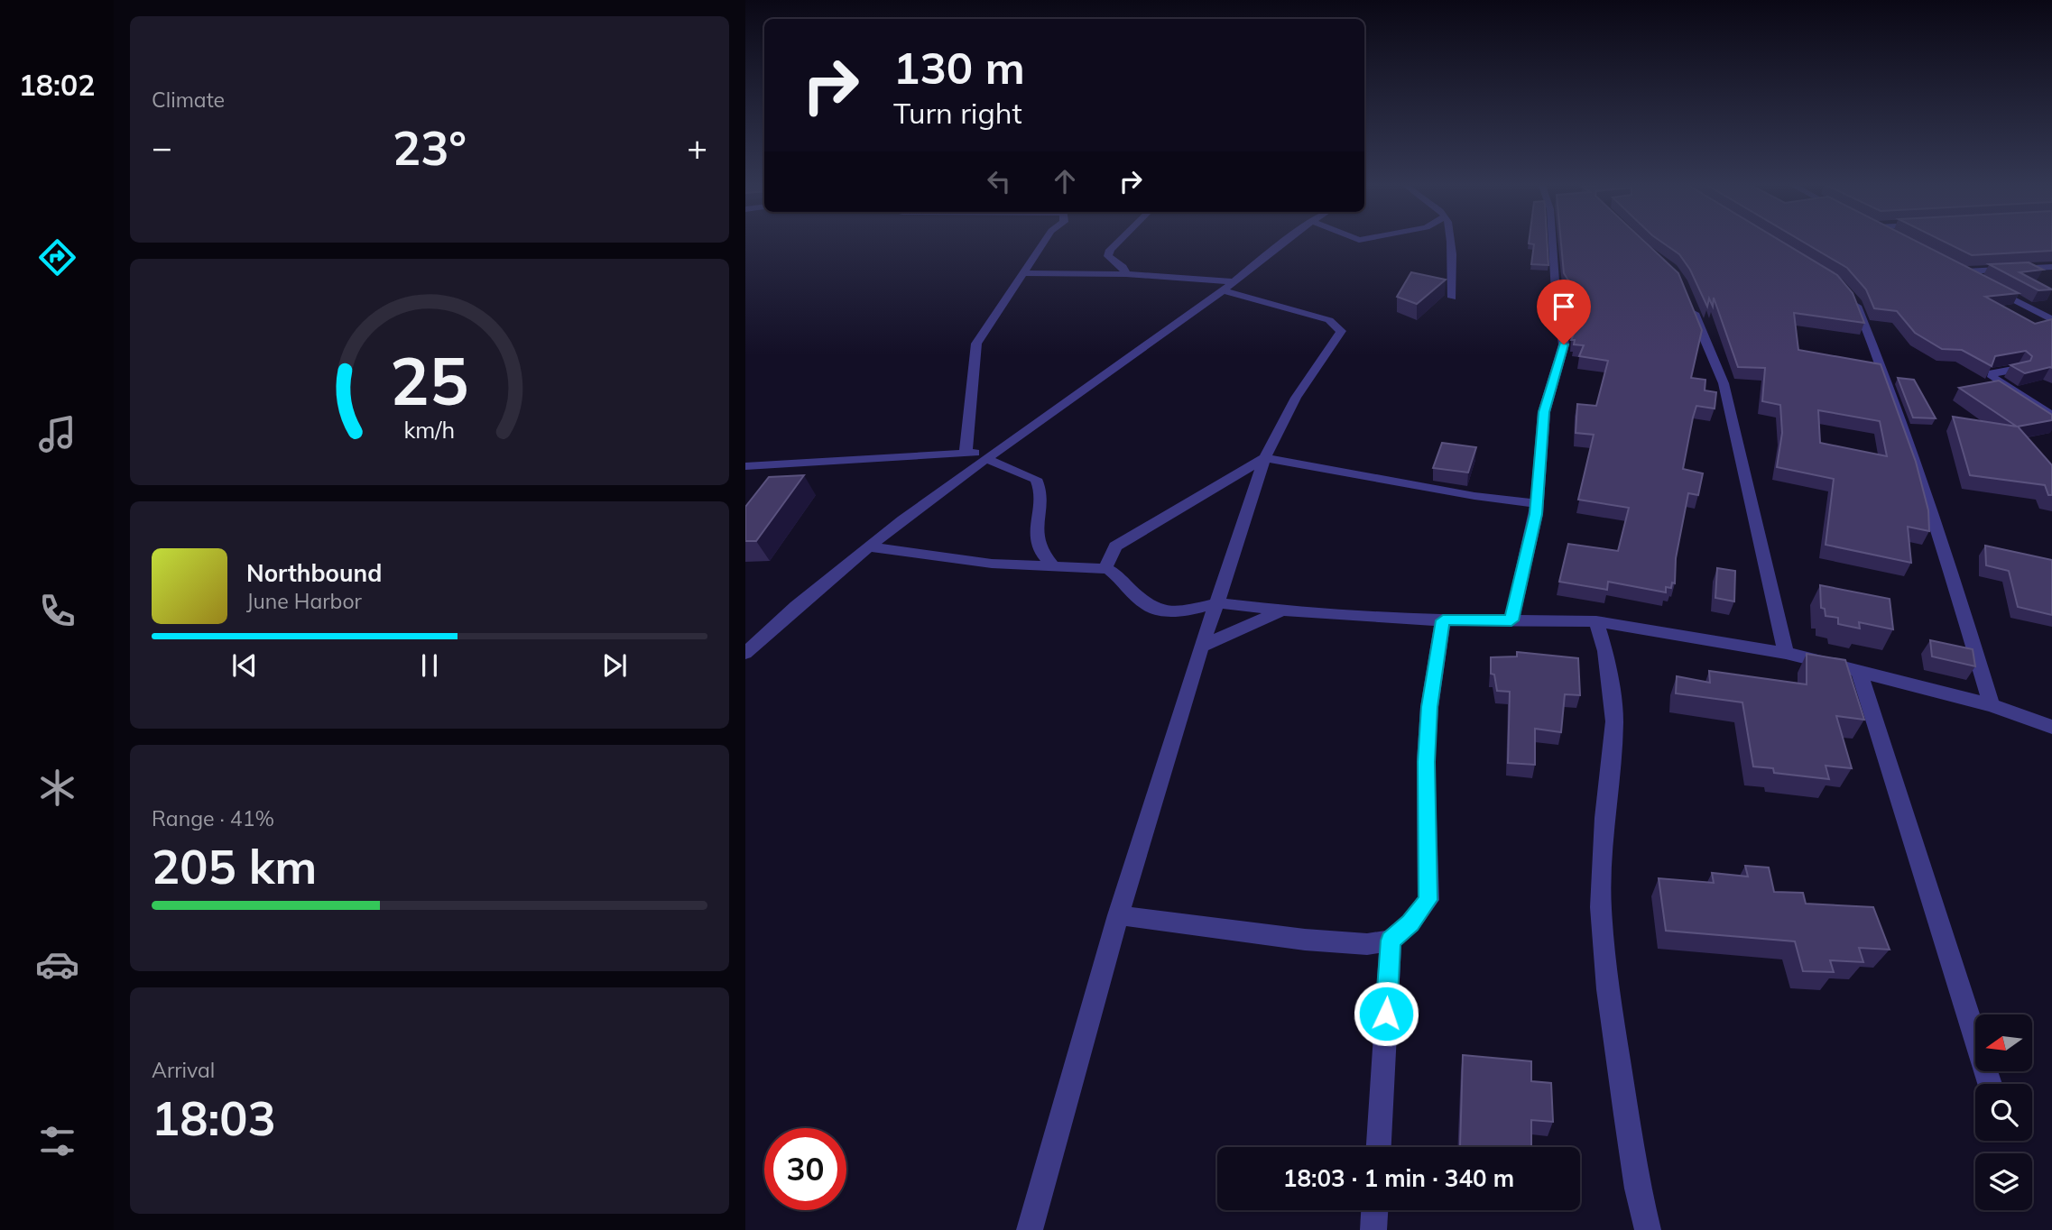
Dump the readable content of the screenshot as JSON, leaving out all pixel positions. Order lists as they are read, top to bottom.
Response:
{
  "north": "left",
  "page": {
    "tabs": "18:02",
    "tile": [
      "Climate",
      ["Range · 41%", "205 km"],
      ["Arrival", "18:03"]
    ],
    "turn": ["130 m", "Turn right"],
    "heat": ["−", "23°", "+"],
    "song": ["Northbound", "June Harbor"],
    "limit": "30",
    "trip": "18:03 · 1 min · 340 m",
    "gauge": ["25", "km/h"]
  }
}
